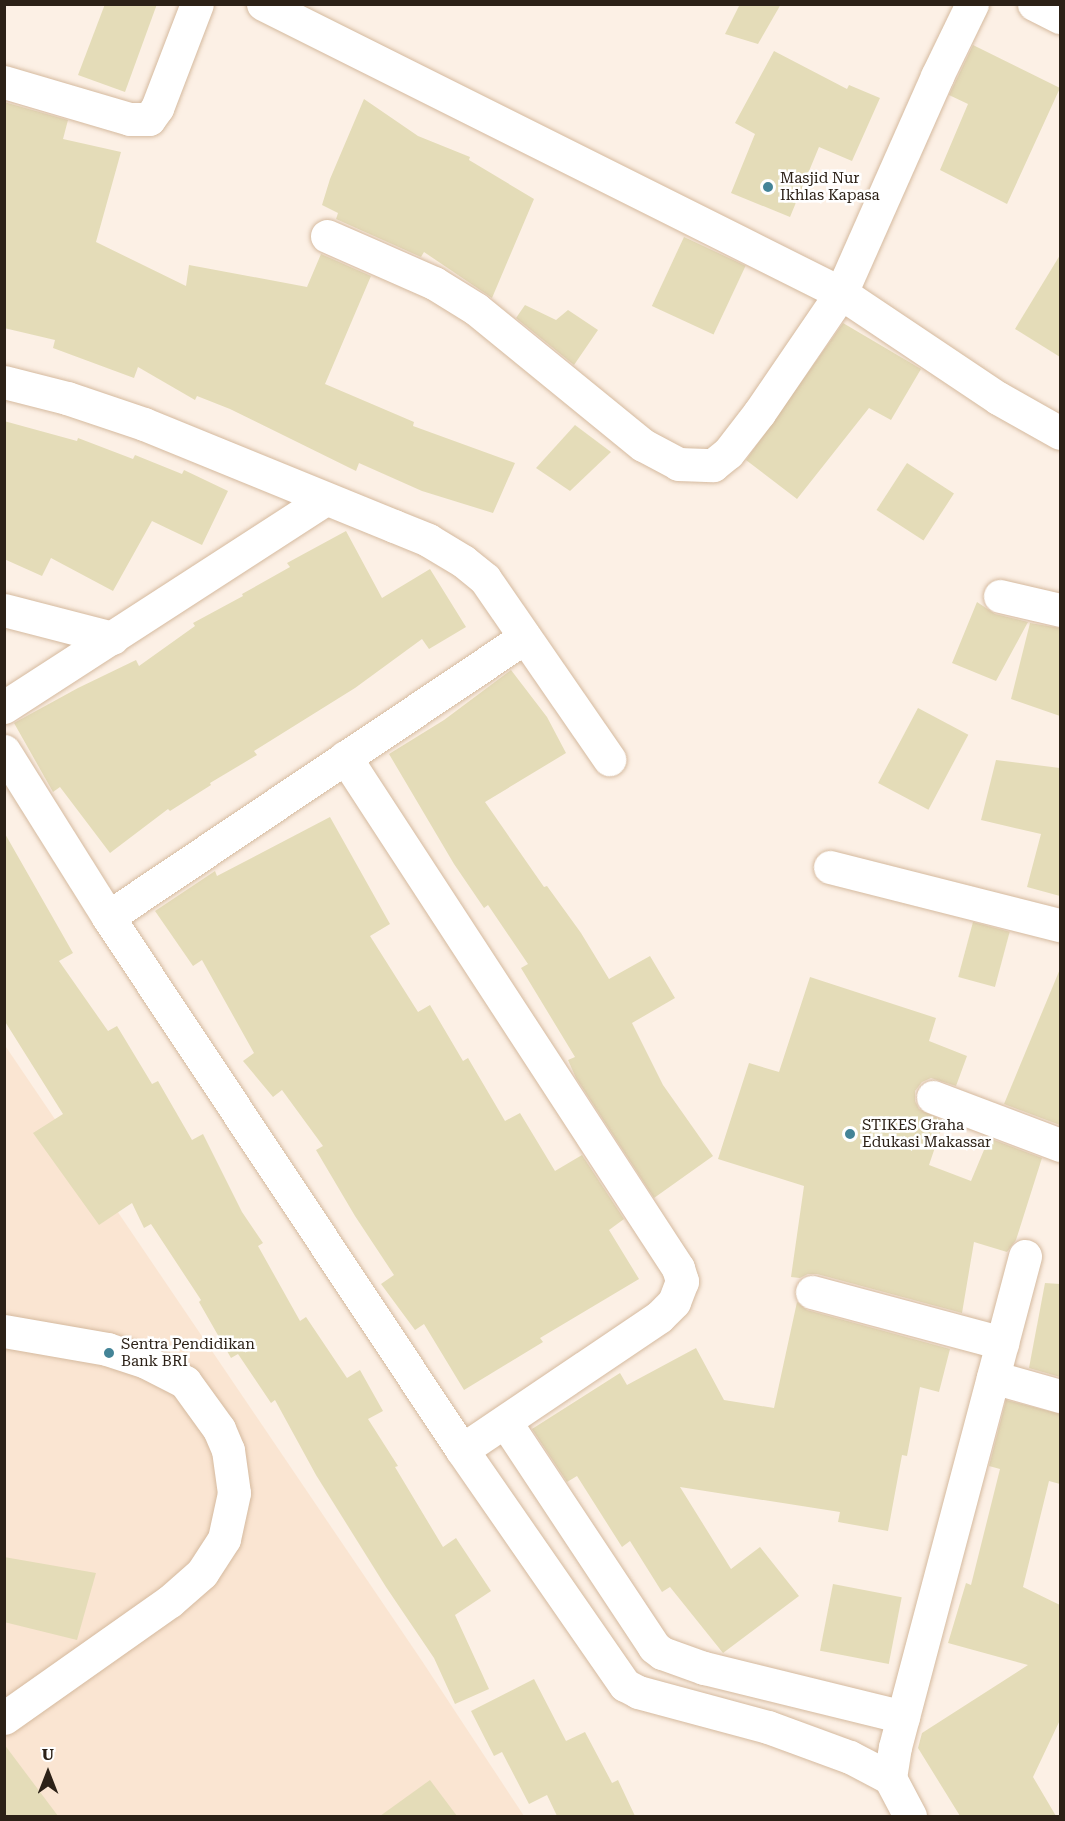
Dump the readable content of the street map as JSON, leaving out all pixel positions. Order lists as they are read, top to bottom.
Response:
{
  "places": ["Masjid Nur Ikhlas Kapasa", "STIKES Graha Edukasi Makassar", "Sentra Pendidikan Bank BRI"],
  "north": "top"
}
